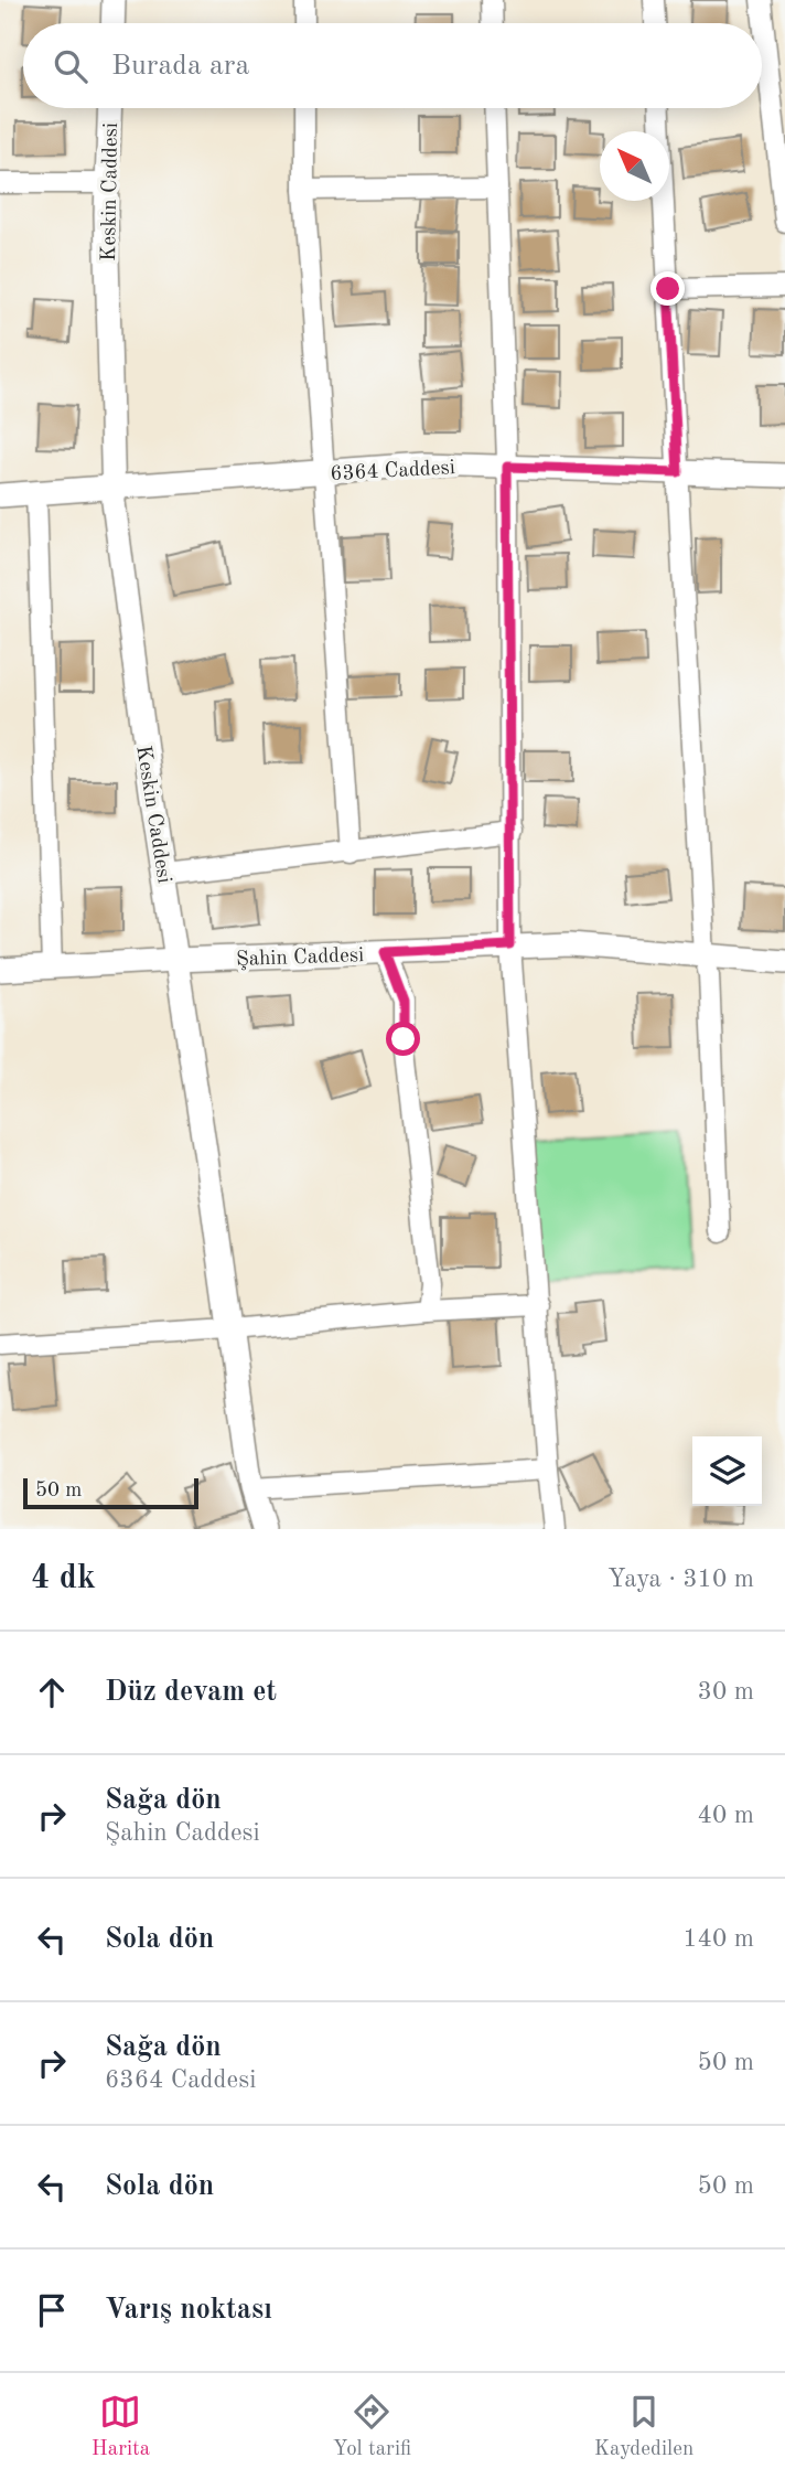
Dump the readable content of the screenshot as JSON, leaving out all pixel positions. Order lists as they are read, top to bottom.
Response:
{
  "streets": {
    "street": ["Keskin Caddesi", "6364 Caddesi", "Şahin Caddesi"]
  },
  "crossings": [
    ["Keskin Caddesi", "6364 Caddesi"],
    ["Keskin Caddesi", "Şahin Caddesi"]
  ],
  "scale_bar": "50 m",
  "north": "top left",
  "page": {
    "search": "Burada ara",
    "scale": "50 m",
    "heading": ["4 dk", "Yaya · 310 m"],
    "list": [
      ["Düz devam et", "30 m"],
      ["Sağa dön", "Şahin Caddesi", "40 m"],
      ["Sola dön", "140 m"],
      ["Sağa dön", "6364 Caddesi", "50 m"],
      ["Sola dön", "50 m"],
      "Varış noktası"
    ],
    "nav": ["Harita", "Yol tarifi", "Kaydedilen"]
  }
}
